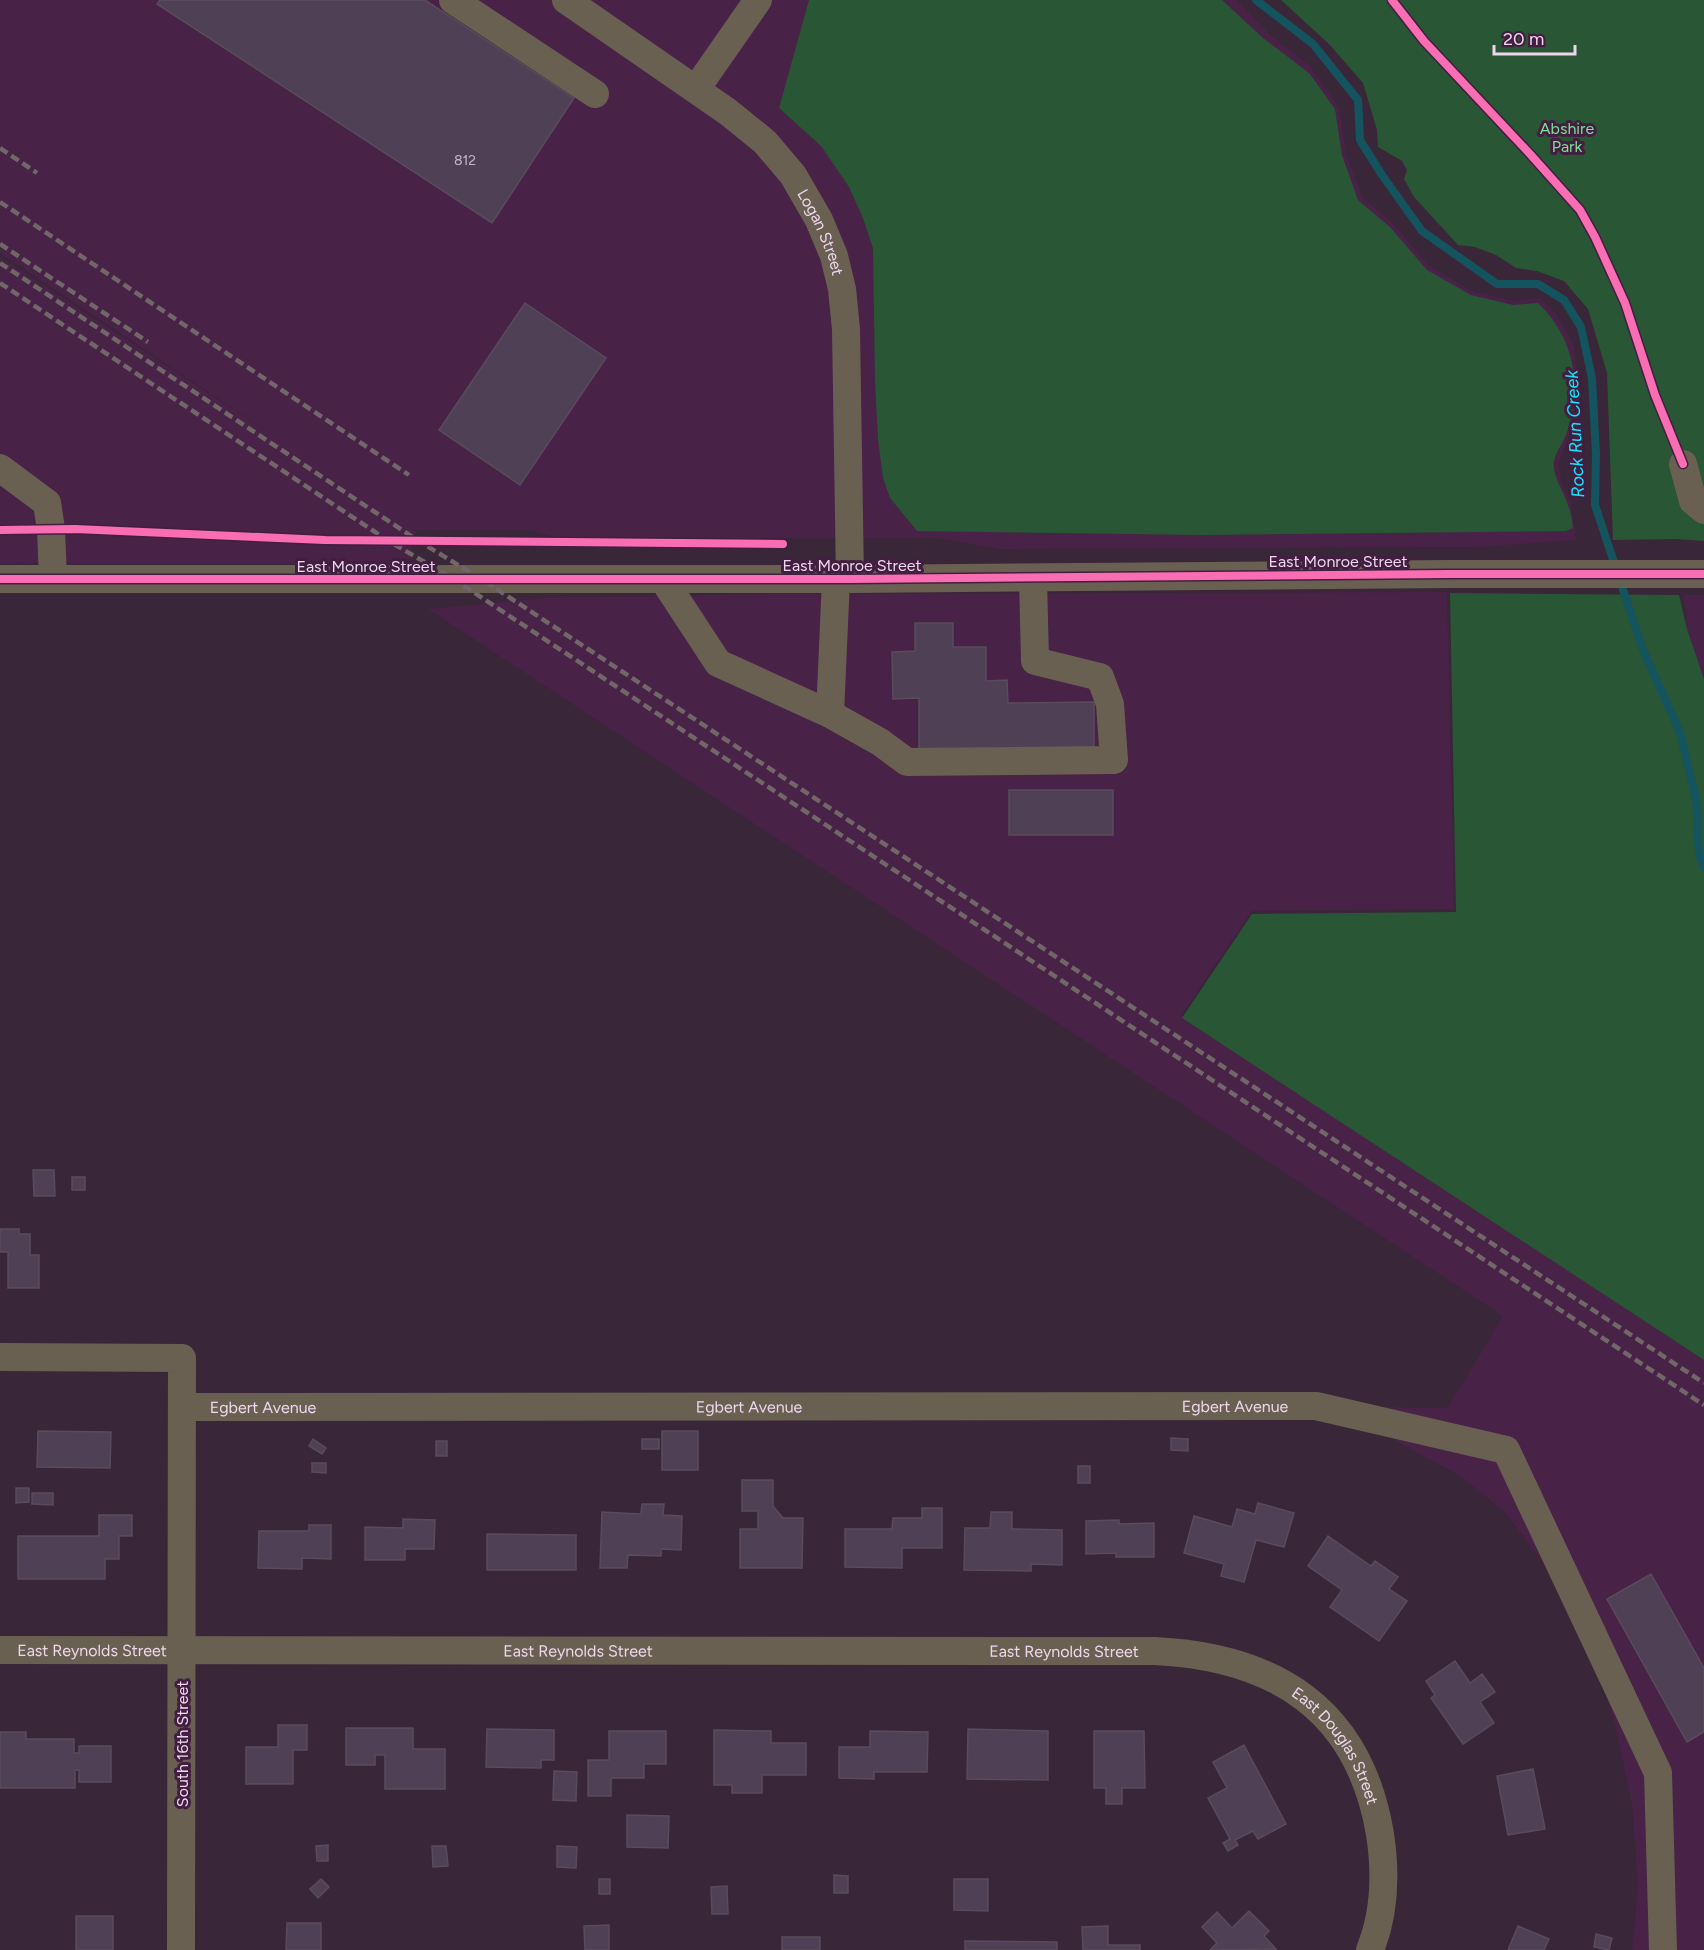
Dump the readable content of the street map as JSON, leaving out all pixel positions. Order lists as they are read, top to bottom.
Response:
{
  "streets": {
    "street": [
      "Logan Street",
      "East Monroe Street",
      "Egbert Avenue",
      "East Reynolds Street",
      "South 16th Street",
      "East Douglas Street"
    ]
  },
  "crossings": [
    ["Logan Street", "East Monroe Street"],
    ["Egbert Avenue", "South 16th Street"],
    ["East Reynolds Street", "South 16th Street"],
    ["East Reynolds Street", "East Douglas Street"]
  ],
  "water": ["Rock Run Creek"],
  "parks": ["Abshire Park"],
  "house_numbers": ["812"],
  "scale_bar": "20 m"
}
